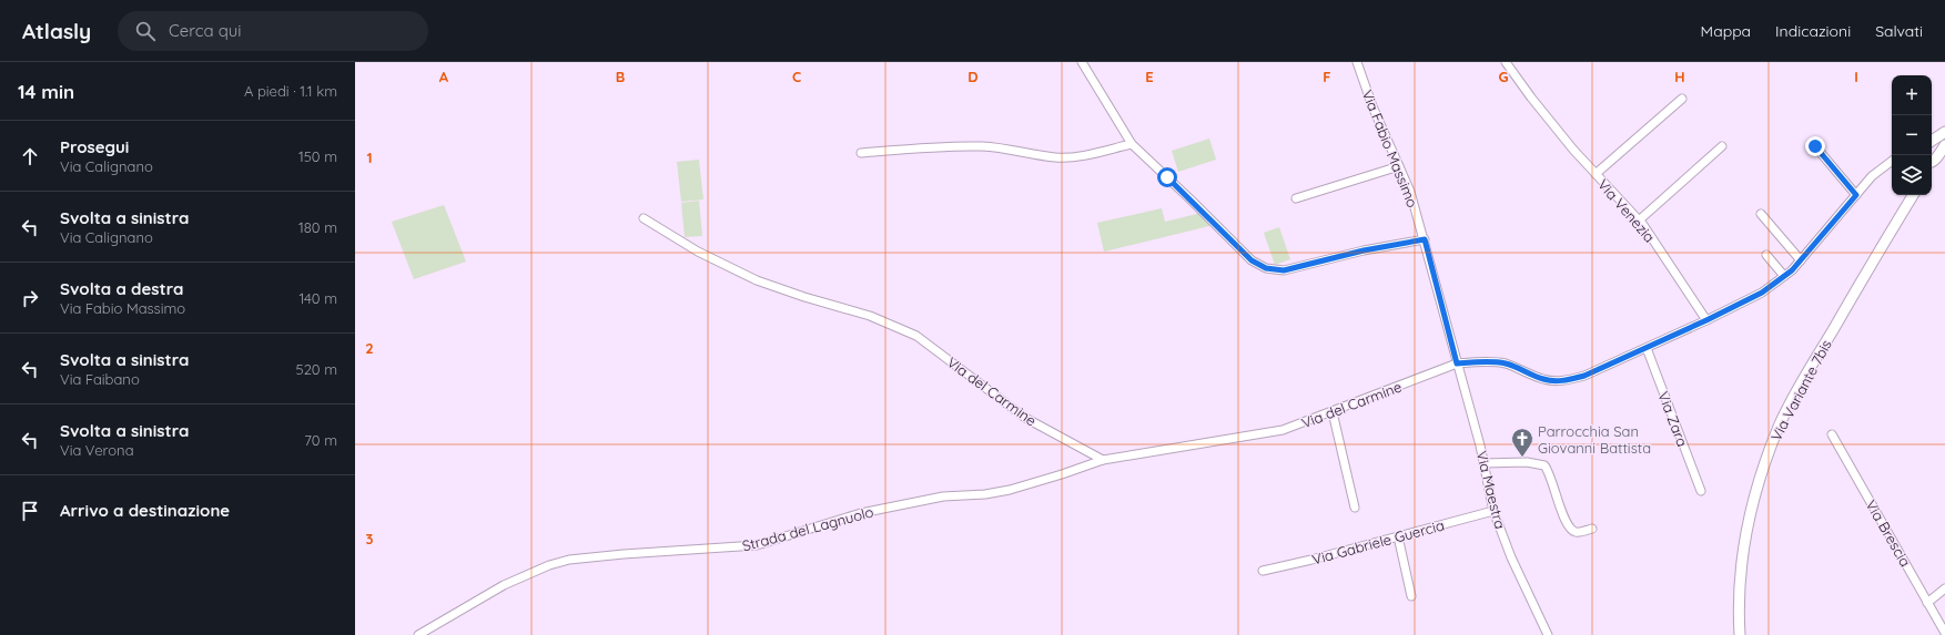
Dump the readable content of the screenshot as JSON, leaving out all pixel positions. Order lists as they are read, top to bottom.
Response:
{
  "streets": {
    "main road": ["Via Variante 7bis"],
    "street": [
      "Via Fabio Massimo",
      "Via Venezia",
      "Via del Carmine",
      "Via Zara",
      "Via Maestra",
      "Strada del Lagnuolo",
      "Via Brescia",
      "Via Gabriele Guercia"
    ]
  },
  "crossings": [
    ["Via Fabio Massimo", "Via del Carmine"],
    ["Via Fabio Massimo", "Via Maestra"],
    ["Via Venezia", "Via del Carmine"],
    ["Via del Carmine", "Via Zara"],
    ["Via del Carmine", "Via Maestra"],
    ["Via del Carmine", "Strada del Lagnuolo"],
    ["Via Maestra", "Via Gabriele Guercia"]
  ],
  "places": {
    "church": ["Parrocchia San Giovanni Battista"]
  },
  "page": {
    "header": "Atlasly",
    "search": "Cerca qui",
    "nav": ["Mappa", "Indicazioni", "Salvati"],
    "heading": ["14 min", "A piedi · 1.1 km"],
    "map_buttons": ["+", "−"],
    "list": [
      ["Prosegui", "Via Calignano", "150 m"],
      ["Svolta a sinistra", "Via Calignano", "180 m"],
      ["Svolta a destra", "Via Fabio Massimo", "140 m"],
      ["Svolta a sinistra", "Via Faibano", "520 m"],
      ["Svolta a sinistra", "Via Verona", "70 m"],
      "Arrivo a destinazione"
    ]
  },
  "grid": {
    "columns": [
      "A",
      "B",
      "C",
      "D",
      "E",
      "F",
      "G",
      "H",
      "I"
    ],
    "rows": ["1", "2", "3"]
  }
}
